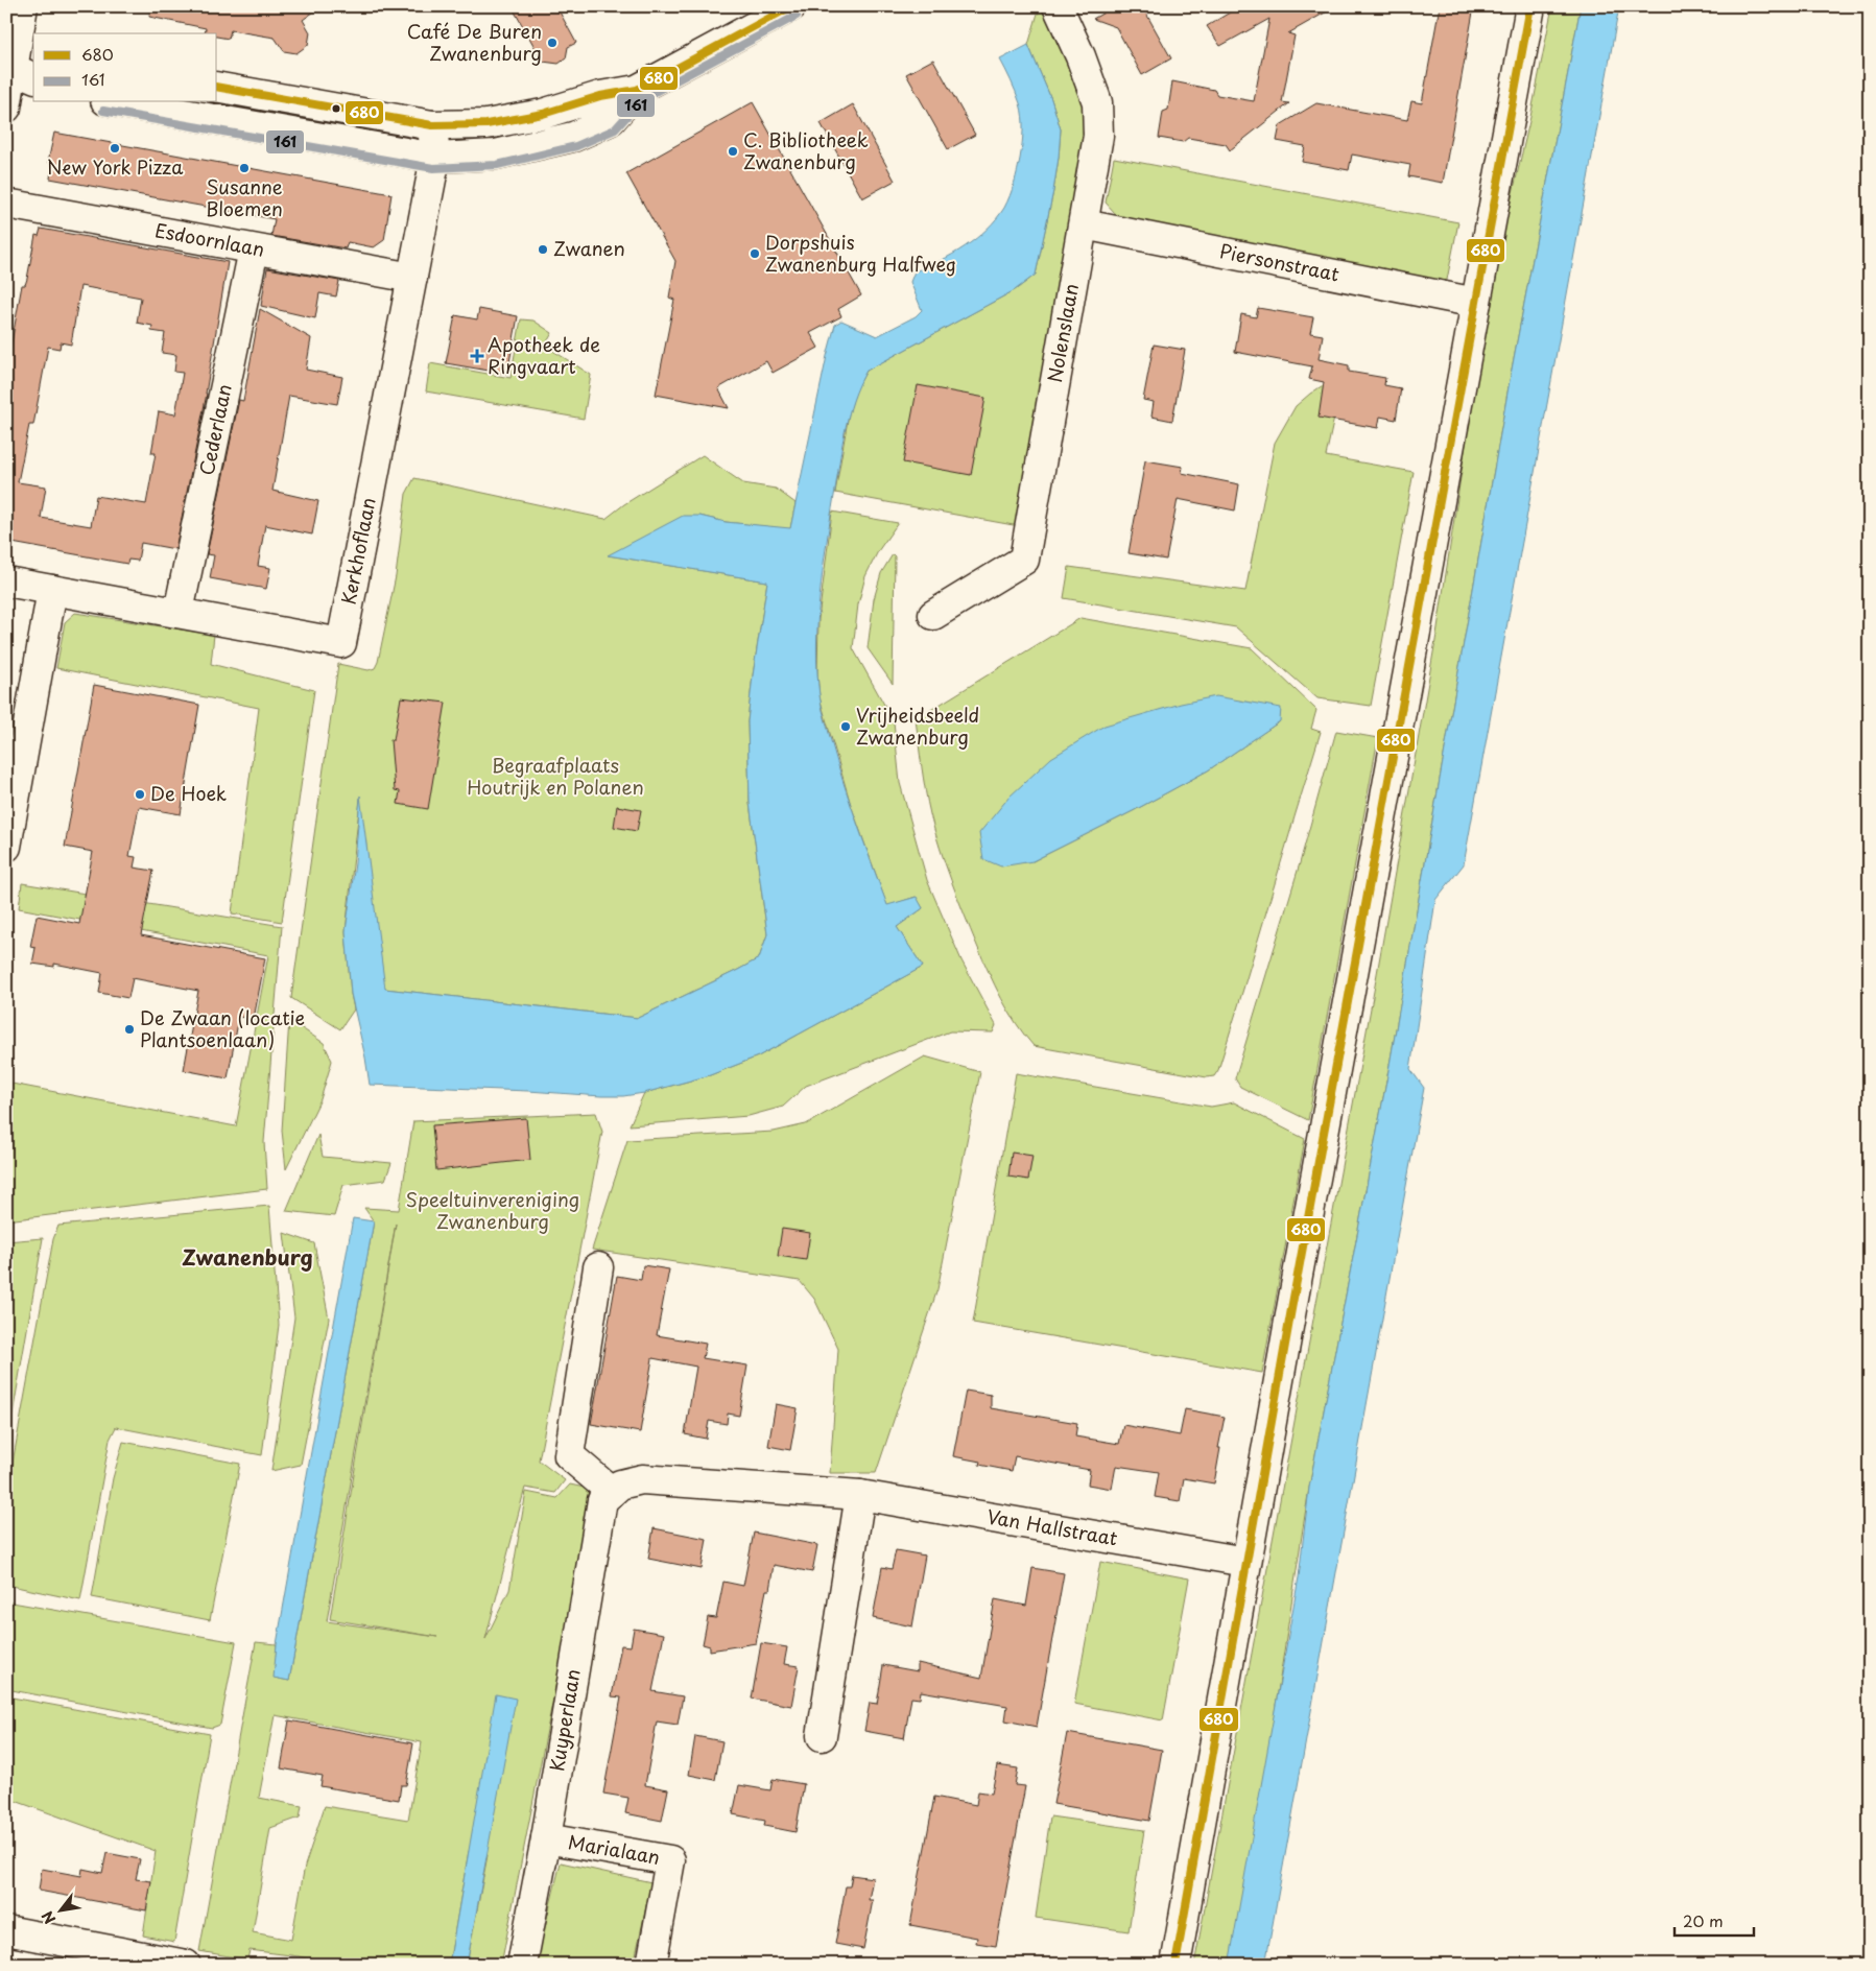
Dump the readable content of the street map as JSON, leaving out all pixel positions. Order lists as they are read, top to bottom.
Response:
{
  "streets": {
    "street": [
      "Esdoornlaan",
      "Piersonstraat",
      "Nolenslaan",
      "Cederlaan",
      "Kerkhoflaan",
      "Van Hallstraat",
      "Kuyperlaan",
      "Marialaan"
    ]
  },
  "crossings": [
    ["Esdoornlaan", "Cederlaan"],
    ["Esdoornlaan", "Kerkhoflaan"],
    ["Piersonstraat", "Nolenslaan"],
    ["Cederlaan", "Kerkhoflaan"],
    ["Van Hallstraat", "Kuyperlaan"],
    ["Kuyperlaan", "Marialaan"]
  ],
  "districts": ["Zwanenburg"],
  "parks": ["Begraafplaats Houtrijk en Polanen", "Speeltuinvereniging Zwanenburg"],
  "places": {
    "other": [
      "Café De Buren Zwanenburg",
      "New York Pizza",
      "C. Bibliotheek Zwanenburg",
      "Susanne Bloemen",
      "Zwanen",
      "Dorpshuis Zwanenburg Halfweg",
      "Vrijheidsbeeld Zwanenburg",
      "De Hoek",
      "De Zwaan (locatie Plantsoenlaan)"
    ],
    "health": ["Apotheek de Ringvaart"]
  },
  "lines": ["transit line 680", "transit line 161"],
  "legend": ["680", "161"],
  "scale_bar": "20 m",
  "north": "bottom left"
}
